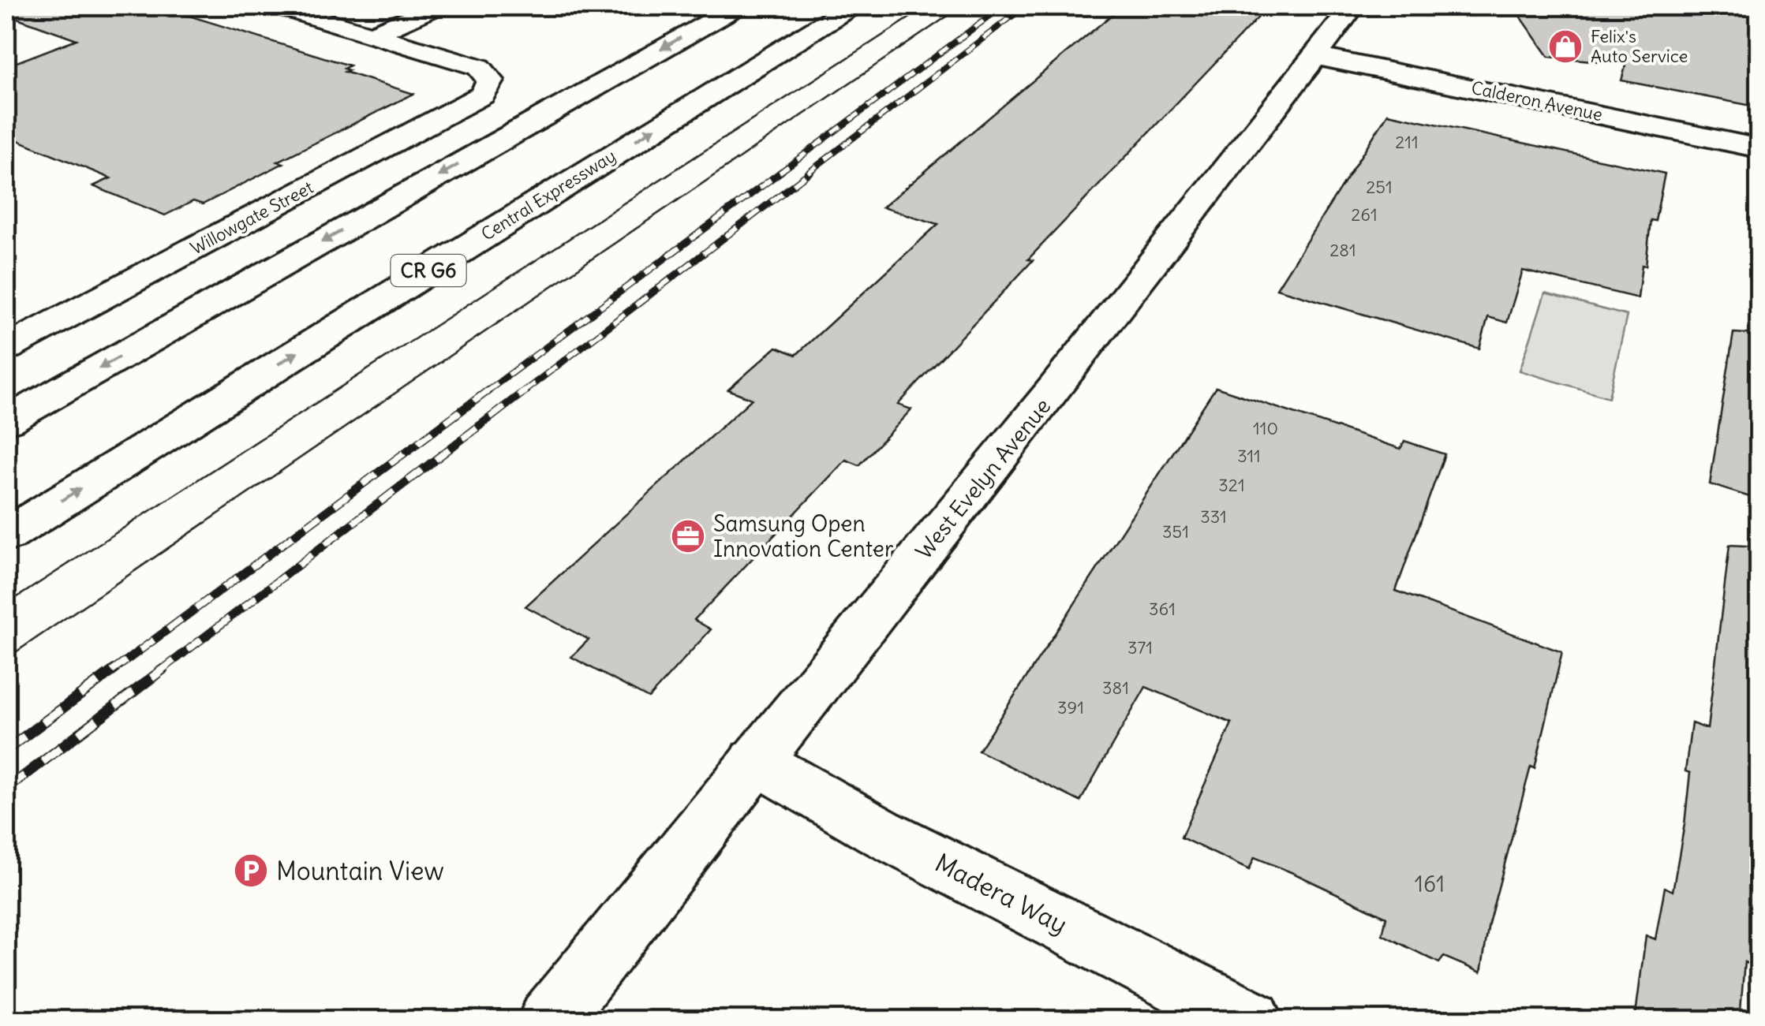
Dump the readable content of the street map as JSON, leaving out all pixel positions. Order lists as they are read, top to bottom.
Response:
{
  "streets": {
    "main road": [
      "Calderon Avenue",
      "Central Expressway",
      "Willowgate Street",
      "CR G6",
      "West Evelyn Avenue",
      "Madera Way"
    ]
  },
  "crossings": [
    ["Calderon Avenue", "West Evelyn Avenue"],
    ["West Evelyn Avenue", "Madera Way"]
  ],
  "places": {
    "shop": ["Felix's Auto Service"],
    "office": ["Samsung Open Innovation Center"],
    "parking": ["Mountain View"]
  },
  "house_numbers": [
    "211",
    "251",
    "261",
    "281",
    "110",
    "311",
    "321",
    "331",
    "351",
    "361",
    "371",
    "381",
    "391",
    "161"
  ]
}
